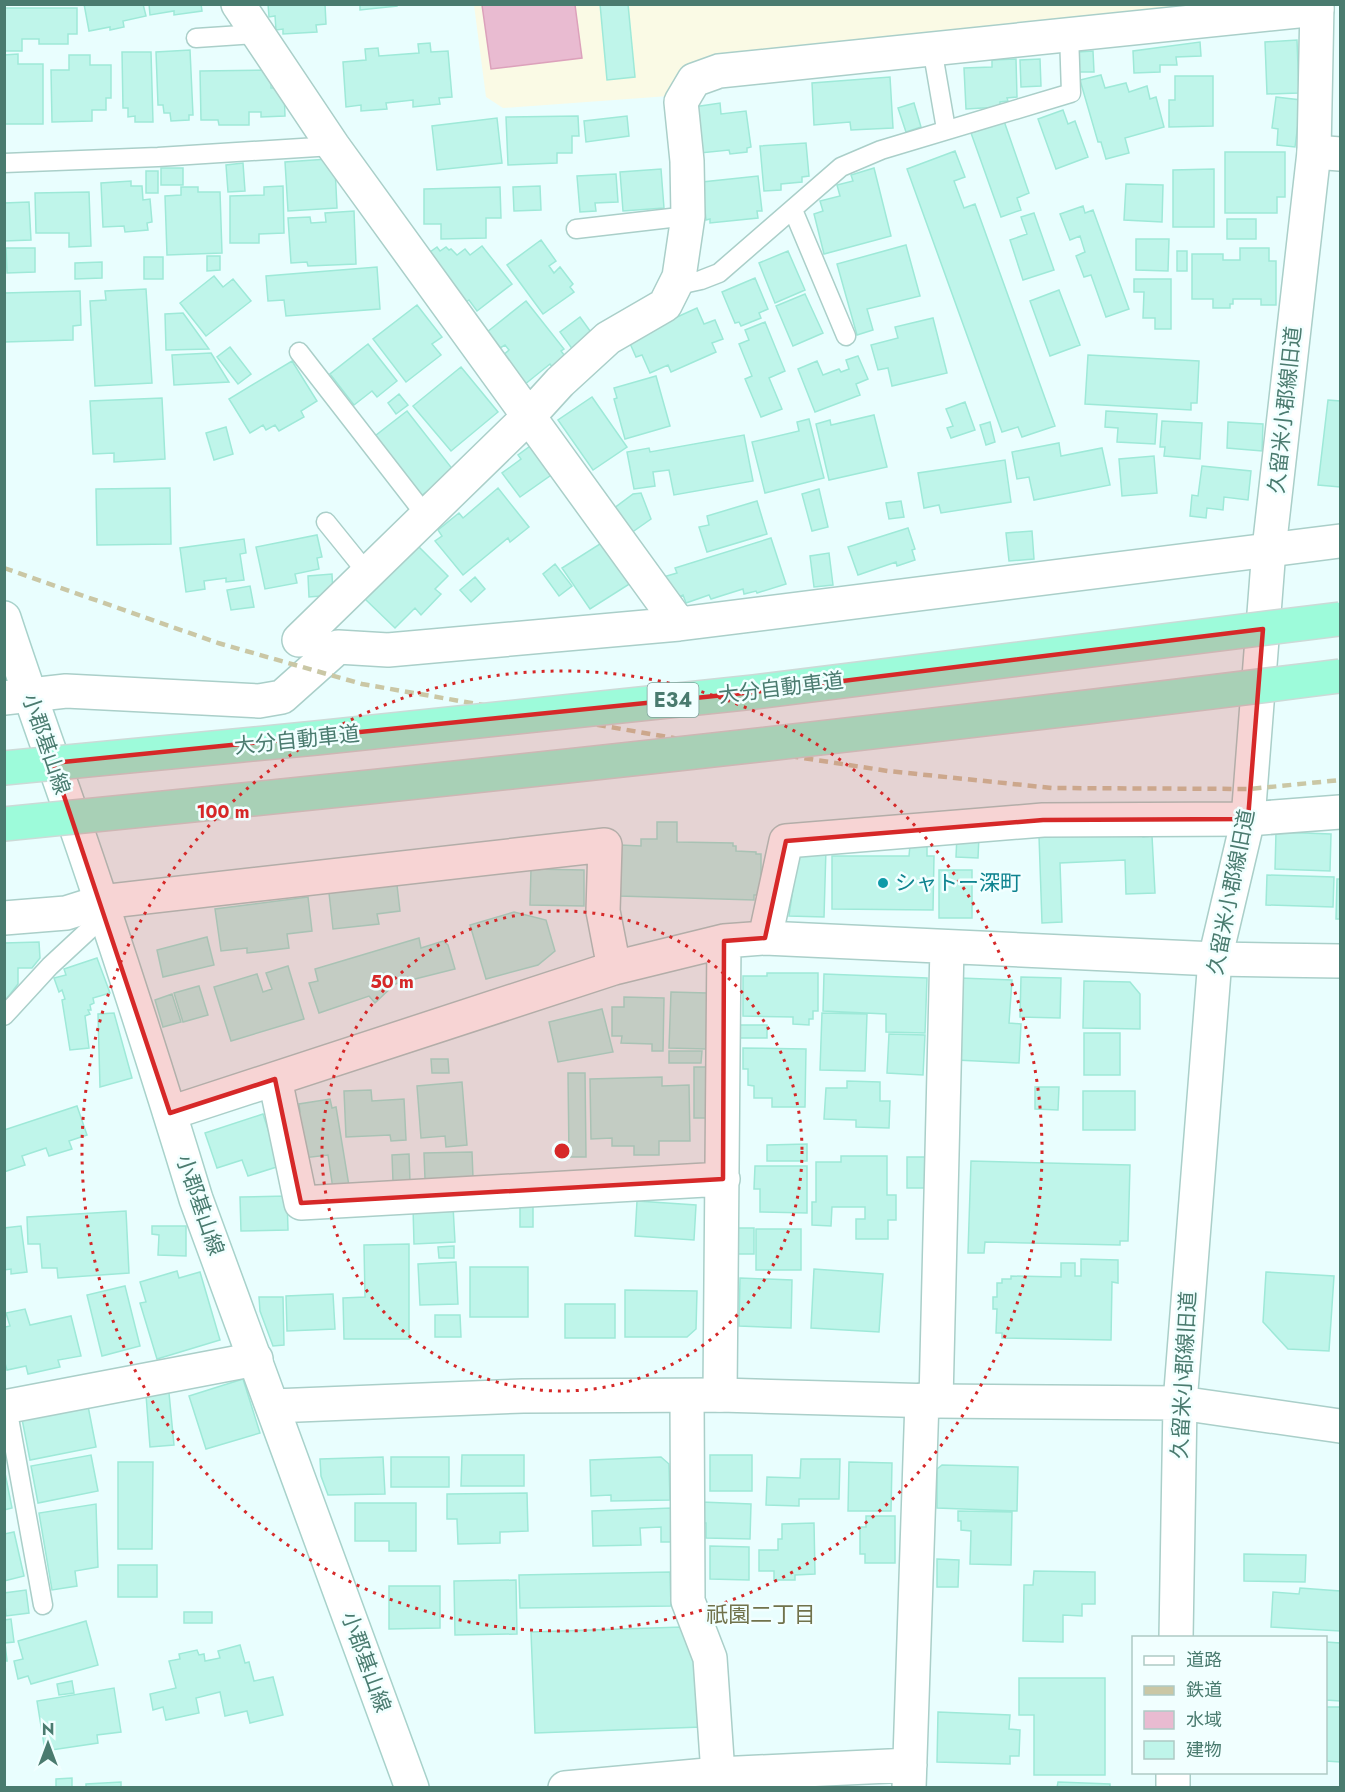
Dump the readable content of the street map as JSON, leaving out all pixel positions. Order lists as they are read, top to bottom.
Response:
{
  "streets": {
    "highway": ["大分自動車道", "E34"],
    "street": ["久留米小郡線旧道", "小郡基山線"]
  },
  "districts": ["祇園二丁目"],
  "places": ["シャトー深町"],
  "legend": [
    "道路",
    "鉄道",
    "水域",
    "建物"
  ],
  "north": "top",
  "rings": ["100 m", "50 m"]
}
